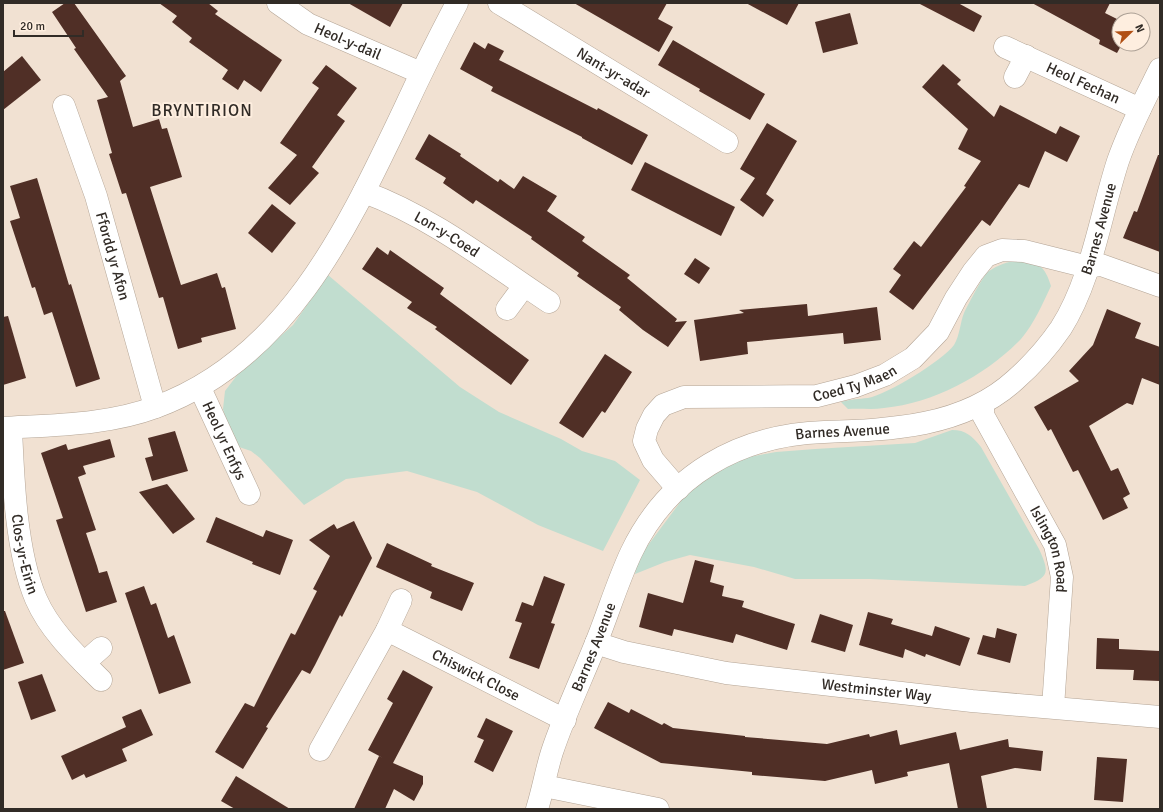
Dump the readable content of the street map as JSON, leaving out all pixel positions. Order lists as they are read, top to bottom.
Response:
{
  "streets": {
    "street": [
      "Heol-y-dail",
      "Nant-yr-adar",
      "Heol Fechan",
      "Barnes Avenue",
      "Lon-y-Coed",
      "Ffordd yr Afon",
      "Coed Ty Maen",
      "Heol yr Enfys",
      "Islington Road",
      "Clos-yr-Eirin",
      "Chiswick Close",
      "Westminster Way"
    ]
  },
  "crossings": [
    ["Heol Fechan", "Barnes Avenue"],
    ["Barnes Avenue", "Coed Ty Maen"],
    ["Barnes Avenue", "Islington Road"],
    ["Barnes Avenue", "Chiswick Close"],
    ["Barnes Avenue", "Westminster Way"],
    ["Islington Road", "Westminster Way"]
  ],
  "districts": ["BRYNTIRION"],
  "scale_bar": "20 m",
  "north": "top right"
}
